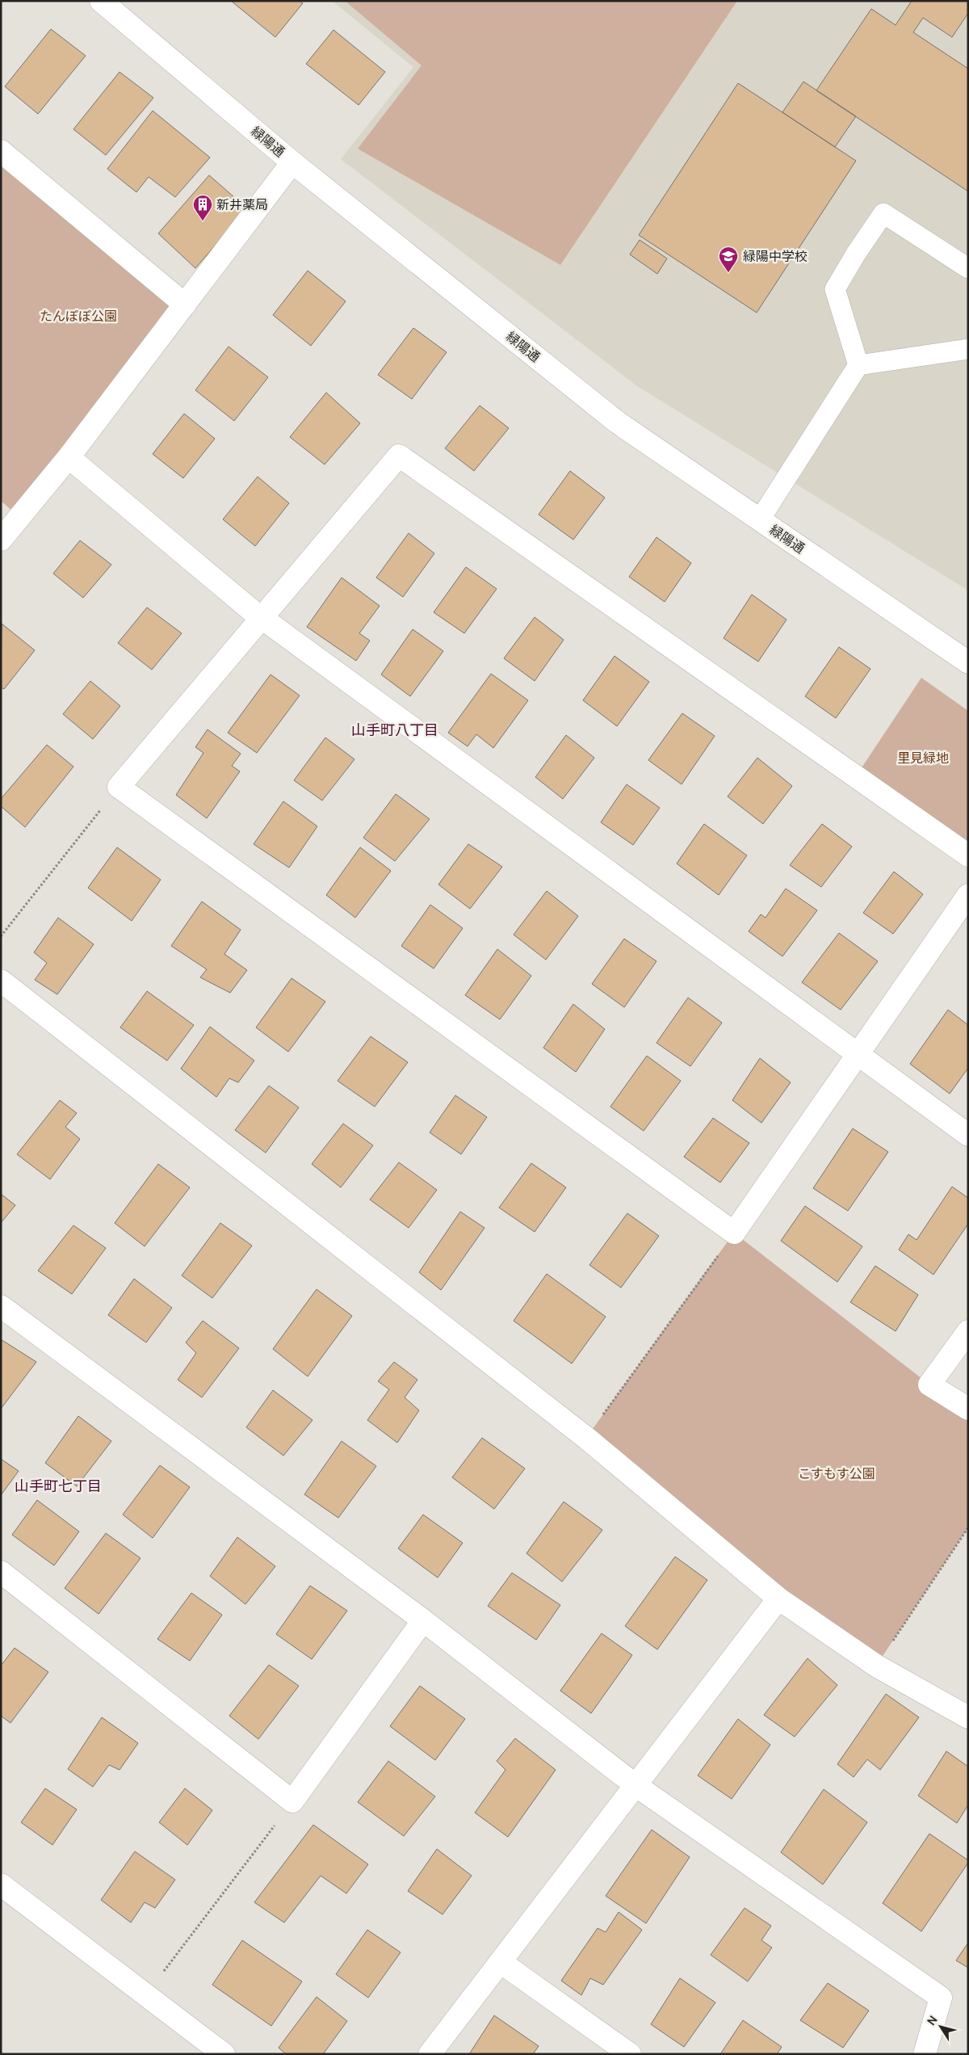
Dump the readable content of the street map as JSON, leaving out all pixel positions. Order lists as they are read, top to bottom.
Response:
{
  "streets": {
    "street": ["緑陽通"]
  },
  "districts": ["山手町八丁目", "山手町七丁目"],
  "parks": ["たんぽぽ公園", "里見緑地", "こすもす公園"],
  "places": {
    "building": ["新井薬局"],
    "school or university": ["緑陽中学校"]
  },
  "north": "top left"
}
